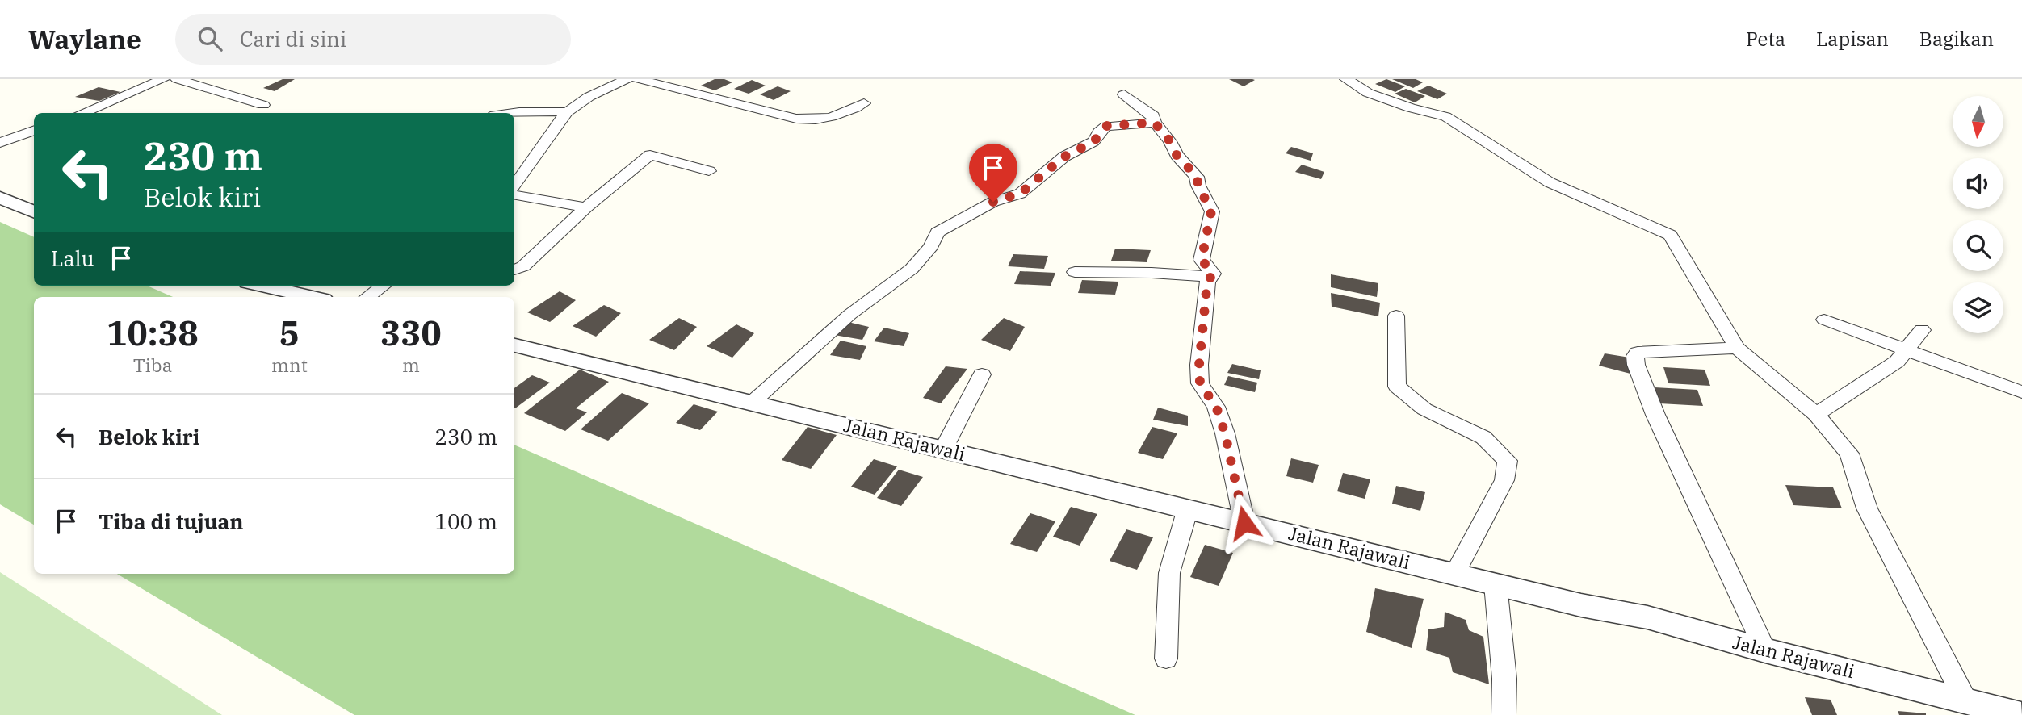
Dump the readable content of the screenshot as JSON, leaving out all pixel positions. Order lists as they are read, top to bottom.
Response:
{
  "streets": {
    "street": ["Jalan Rajawali"]
  },
  "north": "bottom",
  "page": {
    "header": "Waylane",
    "search": "Cari di sini",
    "nav": ["Peta", "Lapisan", "Bagikan"],
    "turn": ["230 m", "Belok kiri"],
    "then": "Lalu",
    "eta": [
      "10:38",
      "Tiba",
      "5",
      "mnt",
      "330",
      "m"
    ],
    "list": [
      {
        "name": "Belok kiri",
        "value": "230 m"
      },
      {
        "name": "Tiba di tujuan",
        "value": "100 m"
      }
    ]
  }
}
